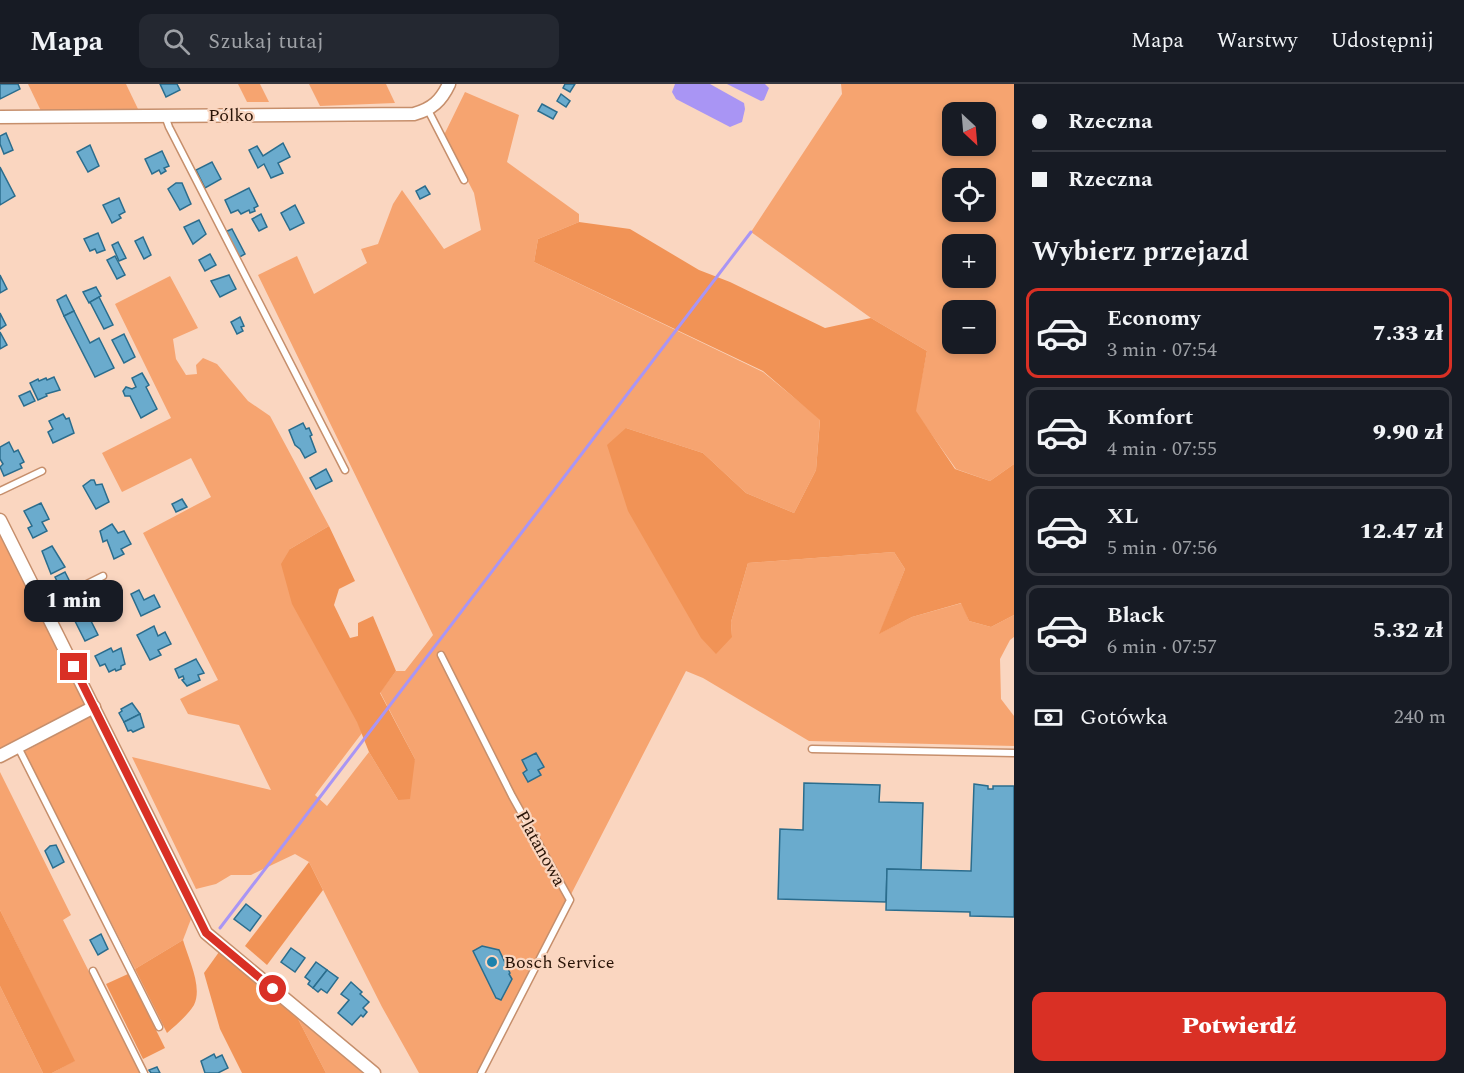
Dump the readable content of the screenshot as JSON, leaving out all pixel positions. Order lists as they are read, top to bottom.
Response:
{
  "streets": {
    "street": ["Pólko"],
    "lane": ["Platanowa"]
  },
  "places": ["Bosch Service"],
  "north": "bottom right",
  "page": {
    "header": "Mapa",
    "search": "Szukaj tutaj",
    "nav": ["Mapa", "Warstwy", "Udostępnij"],
    "banner": ["Rzeczna", "Rzeczna"],
    "map_buttons": ["+", "−"],
    "heading": "Wybierz przejazd",
    "list": [
      {
        "name": "Economy",
        "note": "3 min · 07:54",
        "value": "7.33 zł"
      },
      {
        "name": "Komfort",
        "note": "4 min · 07:55",
        "value": "9.90 zł"
      },
      {
        "name": "XL",
        "note": "5 min · 07:56",
        "value": "12.47 zł"
      },
      {
        "name": "Black",
        "note": "6 min · 07:57",
        "value": "5.32 zł"
      }
    ],
    "bubble": "1 min",
    "pay": ["Gotówka", "240 m"],
    "buttons": "Potwierdź"
  }
}
